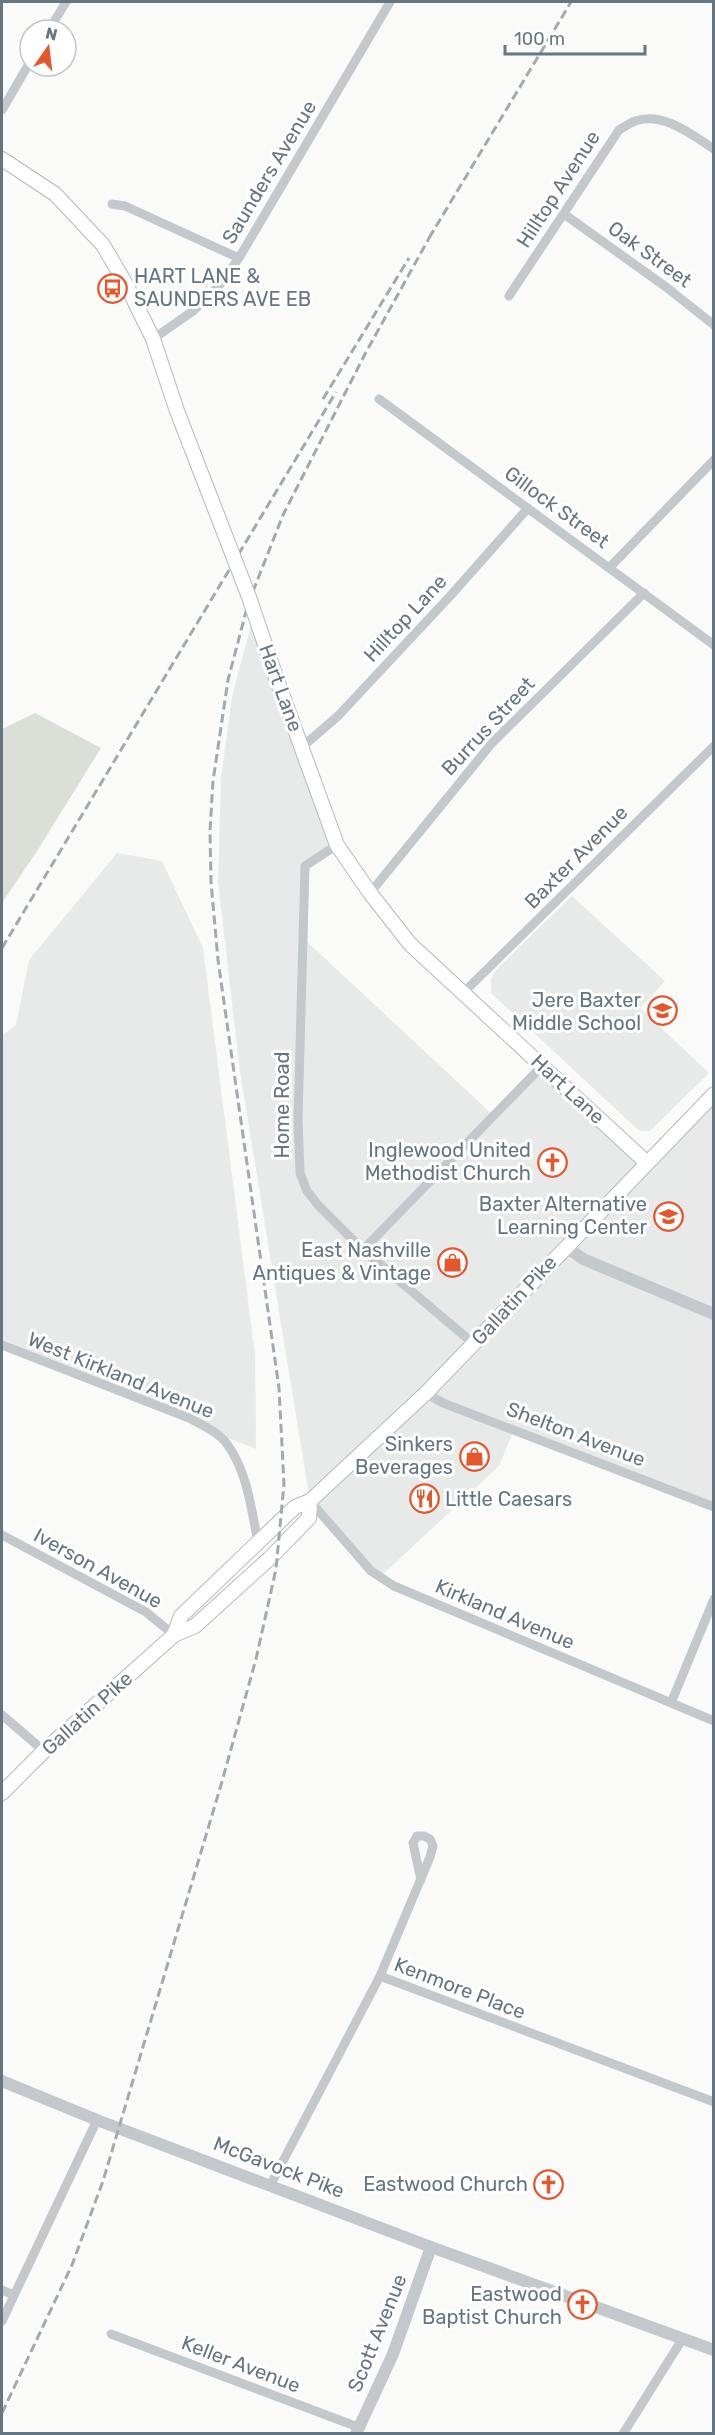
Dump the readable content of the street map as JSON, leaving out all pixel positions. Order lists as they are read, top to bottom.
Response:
{
  "streets": {
    "main road": ["Hart Lane", "Gallatin Pike"],
    "street": [
      "Saunders Avenue",
      "Hilltop Avenue",
      "Oak Street",
      "Gillock Street",
      "Hilltop Lane",
      "Burrus Street",
      "Baxter Avenue",
      "Home Road",
      "West Kirkland Avenue",
      "Shelton Avenue",
      "Iverson Avenue",
      "Kirkland Avenue",
      "Kenmore Place",
      "McGavock Pike",
      "Scott Avenue",
      "Keller Avenue"
    ]
  },
  "crossings": [
    ["Saunders Avenue", "Hart Lane"],
    ["Hilltop Avenue", "Oak Street"],
    ["Gillock Street", "Hilltop Lane"],
    ["Gillock Street", "Burrus Street"],
    ["Hilltop Lane", "Hart Lane"],
    ["Hart Lane", "Burrus Street"],
    ["Hart Lane", "Baxter Avenue"],
    ["Hart Lane", "Home Road"],
    ["Hart Lane", "Gallatin Pike"],
    ["Home Road", "Gallatin Pike"],
    ["Gallatin Pike", "West Kirkland Avenue"],
    ["Gallatin Pike", "Shelton Avenue"],
    ["Gallatin Pike", "Iverson Avenue"],
    ["Gallatin Pike", "Kirkland Avenue"],
    ["Kenmore Place", "McGavock Pike"],
    ["McGavock Pike", "Scott Avenue"],
    ["Scott Avenue", "Keller Avenue"]
  ],
  "places": {
    "bus stop": ["HART LANE & SAUNDERS AVE EB"],
    "school or university": ["Jere Baxter Middle School", "Baxter Alternative Learning Center"],
    "church": ["Inglewood United Methodist Church", "Eastwood Church", "Eastwood Baptist Church"],
    "shop": ["East Nashville Antiques & Vintage", "Sinkers Beverages"],
    "restaurant": ["Little Caesars"]
  },
  "scale_bar": "100 m",
  "north": "top"
}
